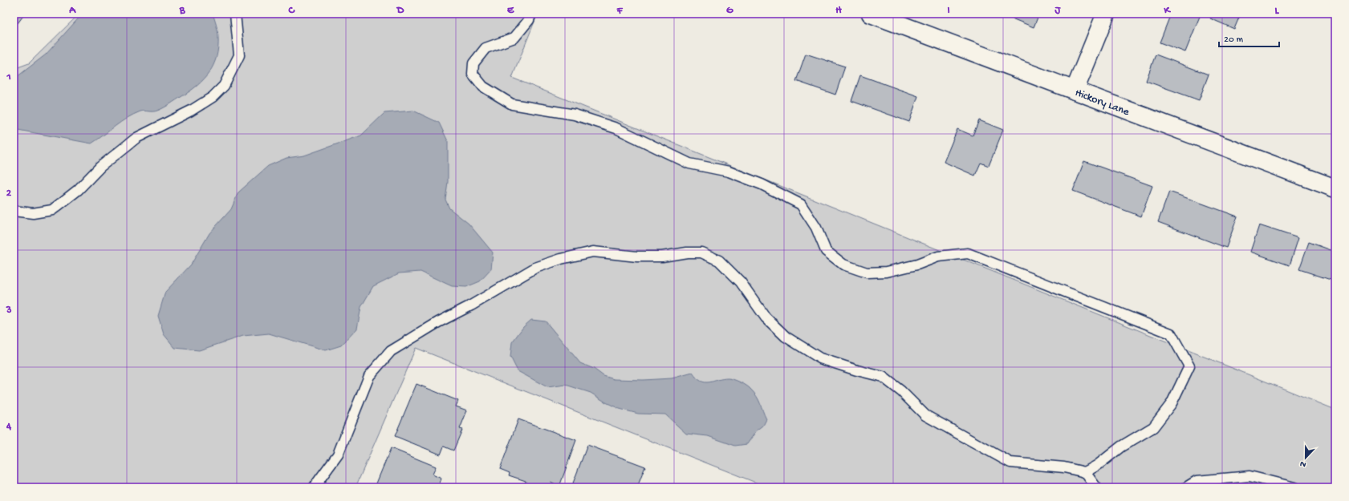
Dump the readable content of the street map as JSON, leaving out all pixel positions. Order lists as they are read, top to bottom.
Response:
{
  "streets": {
    "street": ["Hickory Lane"]
  },
  "scale_bar": "20 m",
  "north": "bottom",
  "grid": {
    "columns": [
      "A",
      "B",
      "C",
      "D",
      "E",
      "F",
      "G",
      "H",
      "I",
      "J",
      "K",
      "L"
    ],
    "rows": [
      "1",
      "2",
      "3",
      "4"
    ]
  }
}
